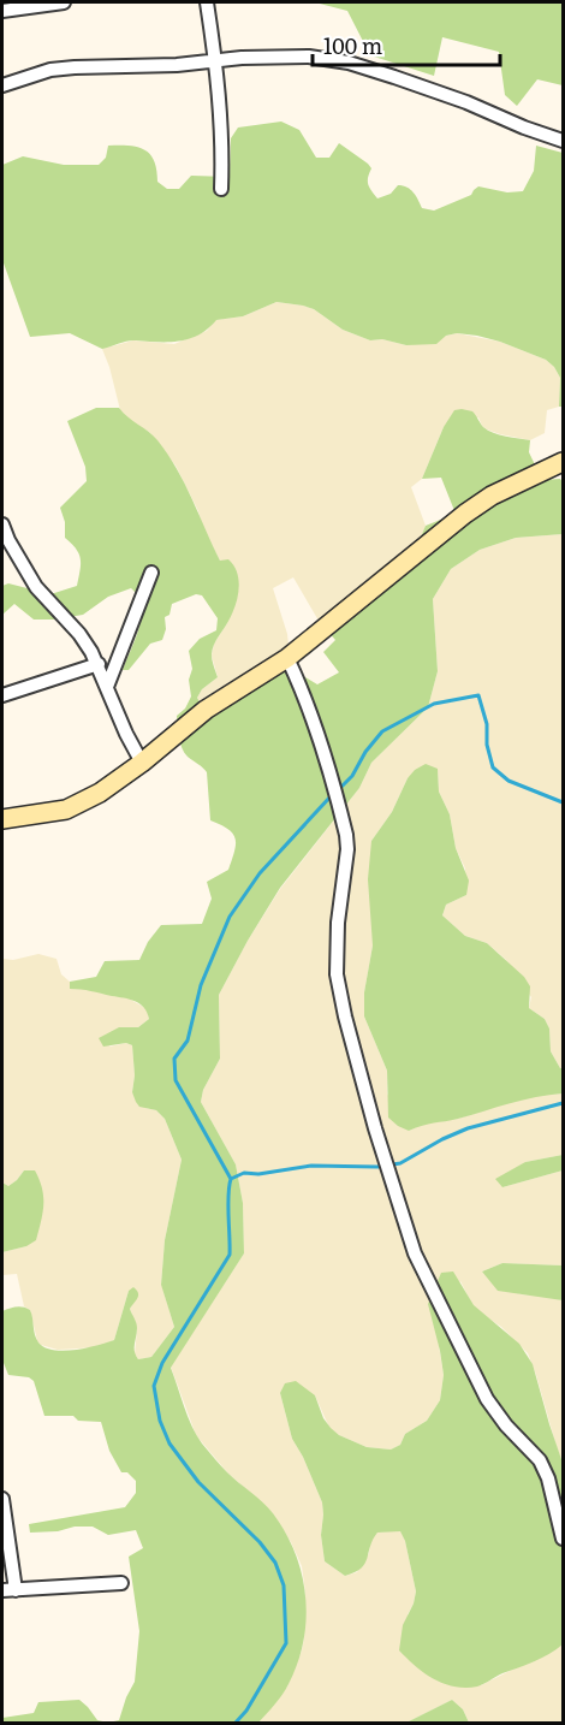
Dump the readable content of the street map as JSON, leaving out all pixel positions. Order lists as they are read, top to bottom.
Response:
{
  "scale_bar": "100 m"
}
